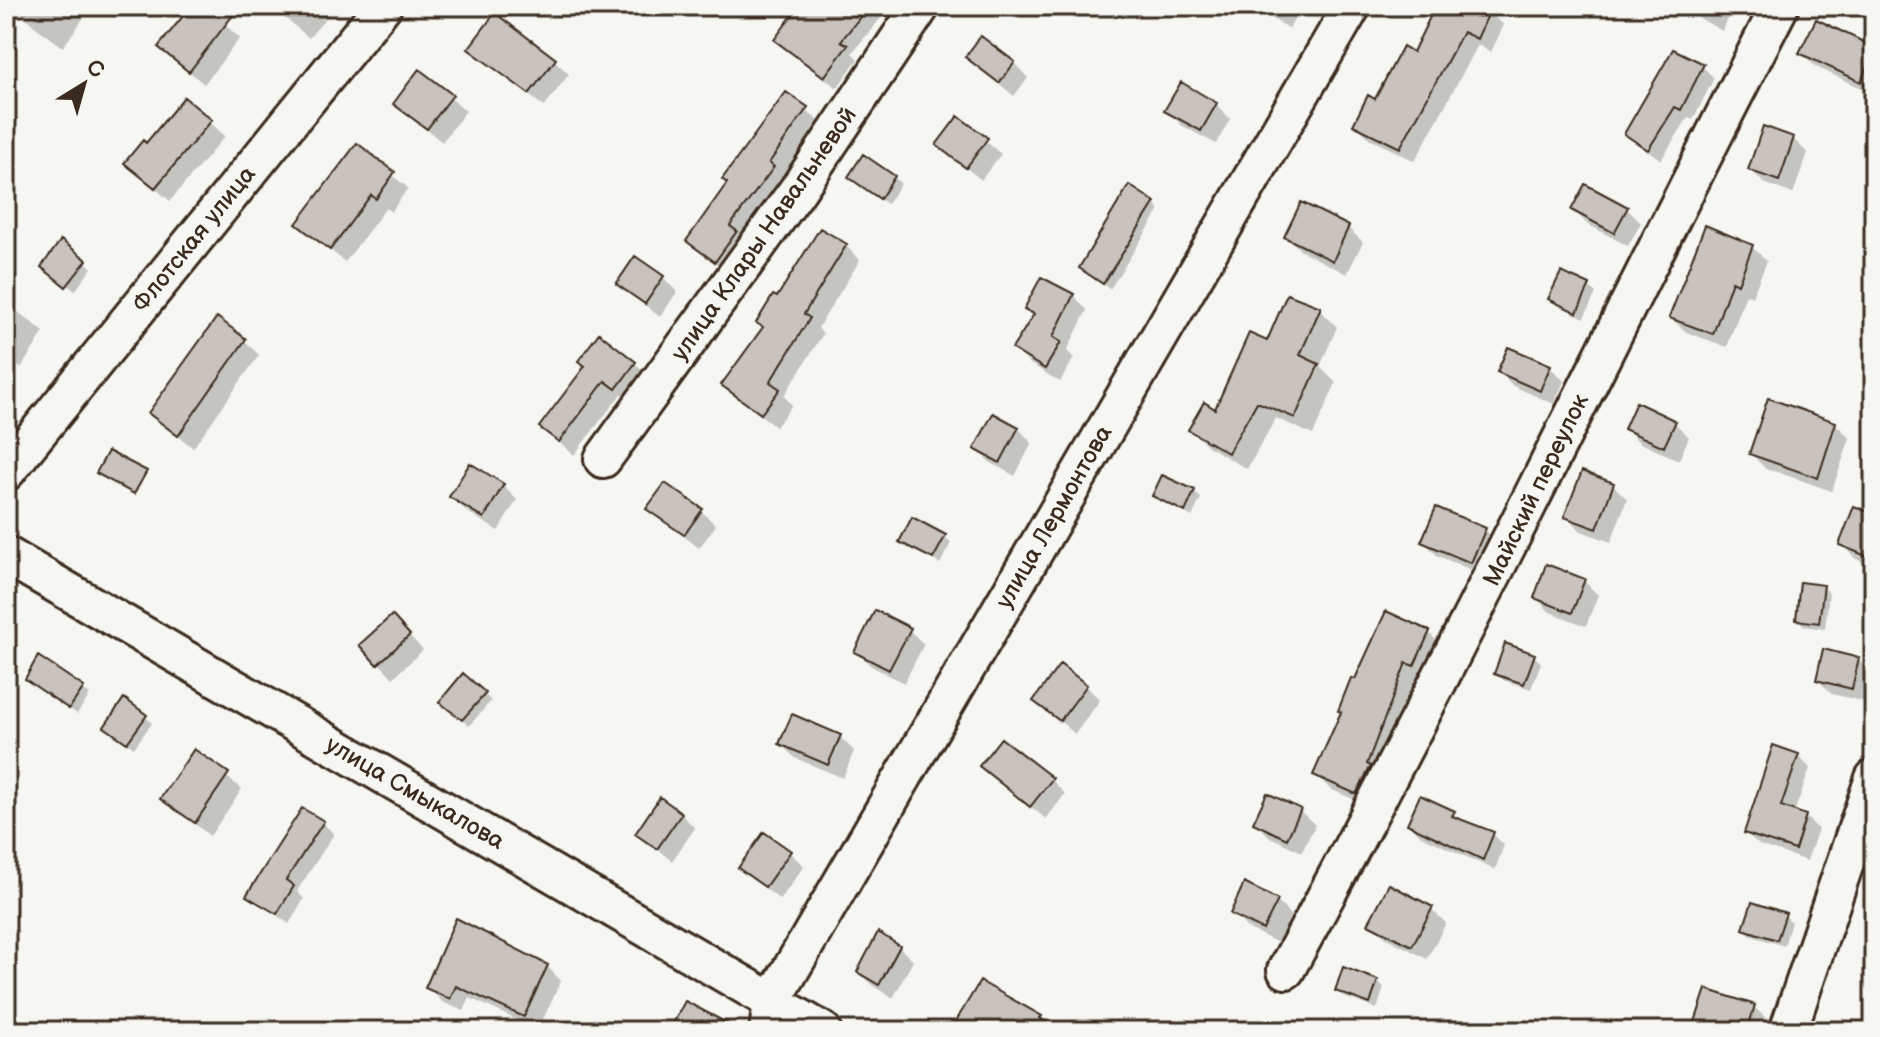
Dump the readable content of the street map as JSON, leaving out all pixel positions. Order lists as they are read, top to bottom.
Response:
{
  "streets": {
    "street": [
      "улица Клары Навальневой",
      "Флотская улица",
      "Майский переулок",
      "улица Лермонтова",
      "улица Смыкалова"
    ]
  },
  "crossings": [
    ["улица Лермонтова", "улица Смыкалова"]
  ],
  "north": "top right"
}
